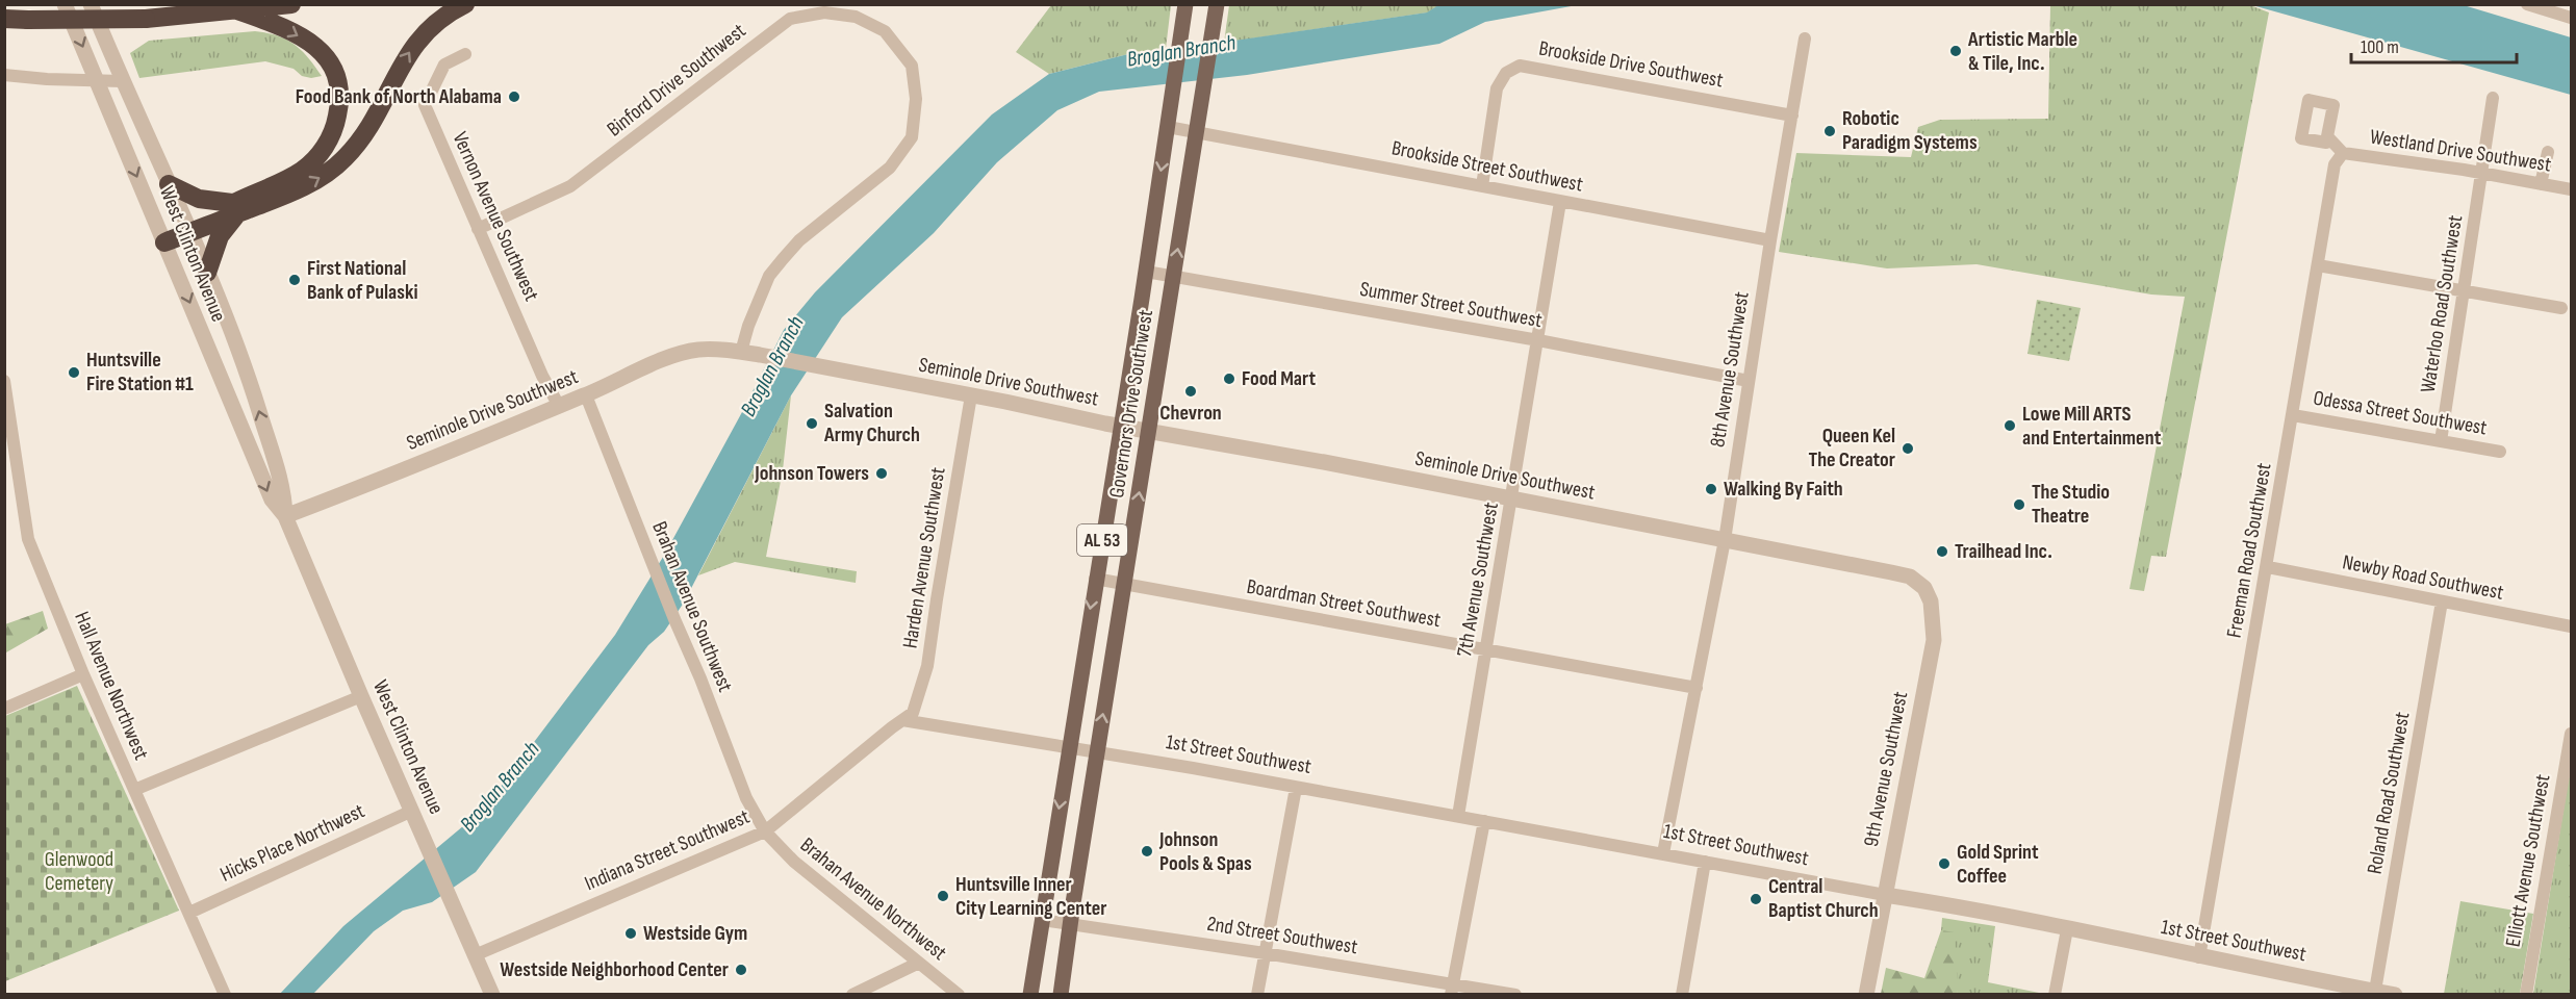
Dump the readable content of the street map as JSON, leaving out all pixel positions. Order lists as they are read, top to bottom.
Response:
{
  "streets": {
    "main road": ["Governors Drive Southwest", "AL 53"],
    "street": [
      "Brookside Drive Southwest",
      "Binford Drive Southwest",
      "Westland Drive Southwest",
      "Brookside Street Southwest",
      "Vernon Avenue Southwest",
      "West Clinton Avenue",
      "Waterloo Road Southwest",
      "Summer Street Southwest",
      "8th Avenue Southwest",
      "Seminole Drive Southwest",
      "Odessa Street Southwest",
      "Freeman Road Southwest",
      "Harden Avenue Southwest",
      "Newby Road Southwest",
      "7th Avenue Southwest",
      "Boardman Street Southwest",
      "Brahan Avenue Southwest",
      "Hall Avenue Northwest",
      "1st Street Southwest",
      "9th Avenue Southwest",
      "Roland Road Southwest",
      "Hicks Place Northwest",
      "Indiana Street Southwest",
      "Elliott Avenue Southwest",
      "Brahan Avenue Northwest",
      "2nd Street Southwest"
    ]
  },
  "crossings": [
    ["Brookside Drive Southwest", "Brookside Street Southwest"],
    ["Brookside Drive Southwest", "8th Avenue Southwest"],
    ["Binford Drive Southwest", "Vernon Avenue Southwest"],
    ["Binford Drive Southwest", "Seminole Drive Southwest"],
    ["Westland Drive Southwest", "Waterloo Road Southwest"],
    ["Westland Drive Southwest", "Freeman Road Southwest"],
    ["Brookside Street Southwest", "8th Avenue Southwest"],
    ["Brookside Street Southwest", "Governors Drive Southwest"],
    ["Brookside Street Southwest", "7th Avenue Southwest"],
    ["Vernon Avenue Southwest", "Seminole Drive Southwest"],
    ["West Clinton Avenue", "Seminole Drive Southwest"],
    ["West Clinton Avenue", "Hicks Place Northwest"],
    ["West Clinton Avenue", "Indiana Street Southwest"],
    ["Waterloo Road Southwest", "Odessa Street Southwest"],
    ["Summer Street Southwest", "8th Avenue Southwest"],
    ["Summer Street Southwest", "Governors Drive Southwest"],
    ["Summer Street Southwest", "7th Avenue Southwest"],
    ["8th Avenue Southwest", "Seminole Drive Southwest"],
    ["8th Avenue Southwest", "Boardman Street Southwest"],
    ["8th Avenue Southwest", "1st Street Southwest"],
    ["Seminole Drive Southwest", "Governors Drive Southwest"],
    ["Seminole Drive Southwest", "Harden Avenue Southwest"],
    ["Seminole Drive Southwest", "7th Avenue Southwest"],
    ["Seminole Drive Southwest", "Brahan Avenue Southwest"],
    ["Seminole Drive Southwest", "9th Avenue Southwest"],
    ["Governors Drive Southwest", "Boardman Street Southwest"],
    ["Governors Drive Southwest", "1st Street Southwest"],
    ["Governors Drive Southwest", "2nd Street Southwest"],
    ["Odessa Street Southwest", "Freeman Road Southwest"],
    ["Freeman Road Southwest", "Newby Road Southwest"],
    ["Freeman Road Southwest", "1st Street Southwest"],
    ["Harden Avenue Southwest", "Indiana Street Southwest"],
    ["Newby Road Southwest", "Roland Road Southwest"],
    ["7th Avenue Southwest", "Boardman Street Southwest"],
    ["7th Avenue Southwest", "1st Street Southwest"],
    ["Brahan Avenue Southwest", "Indiana Street Southwest"],
    ["Brahan Avenue Southwest", "Brahan Avenue Northwest"],
    ["Hall Avenue Northwest", "Hicks Place Northwest"],
    ["1st Street Southwest", "9th Avenue Southwest"],
    ["1st Street Southwest", "Roland Road Southwest"],
    ["Indiana Street Southwest", "Brahan Avenue Northwest"]
  ],
  "water": ["Broglan Branch"],
  "parks": ["Glenwood Cemetery"],
  "places": [
    "Artistic Marble & Tile, Inc.",
    "Food Bank of North Alabama",
    "Robotic Paradigm Systems",
    "First National Bank of Pulaski",
    "Huntsville Fire Station #1",
    "Food Mart",
    "Chevron",
    "Salvation Army Church",
    "Lowe Mill ARTS and Entertainment",
    "Queen Kel The Creator",
    "Johnson Towers",
    "Walking By Faith",
    "The Studio Theatre",
    "Trailhead Inc.",
    "Johnson Pools & Spas",
    "Gold Sprint Coffee",
    "Huntsville Inner City Learning Center",
    "Central Baptist Church",
    "Westside Gym",
    "Westside Neighborhood Center"
  ],
  "scale_bar": "100 m"
}
